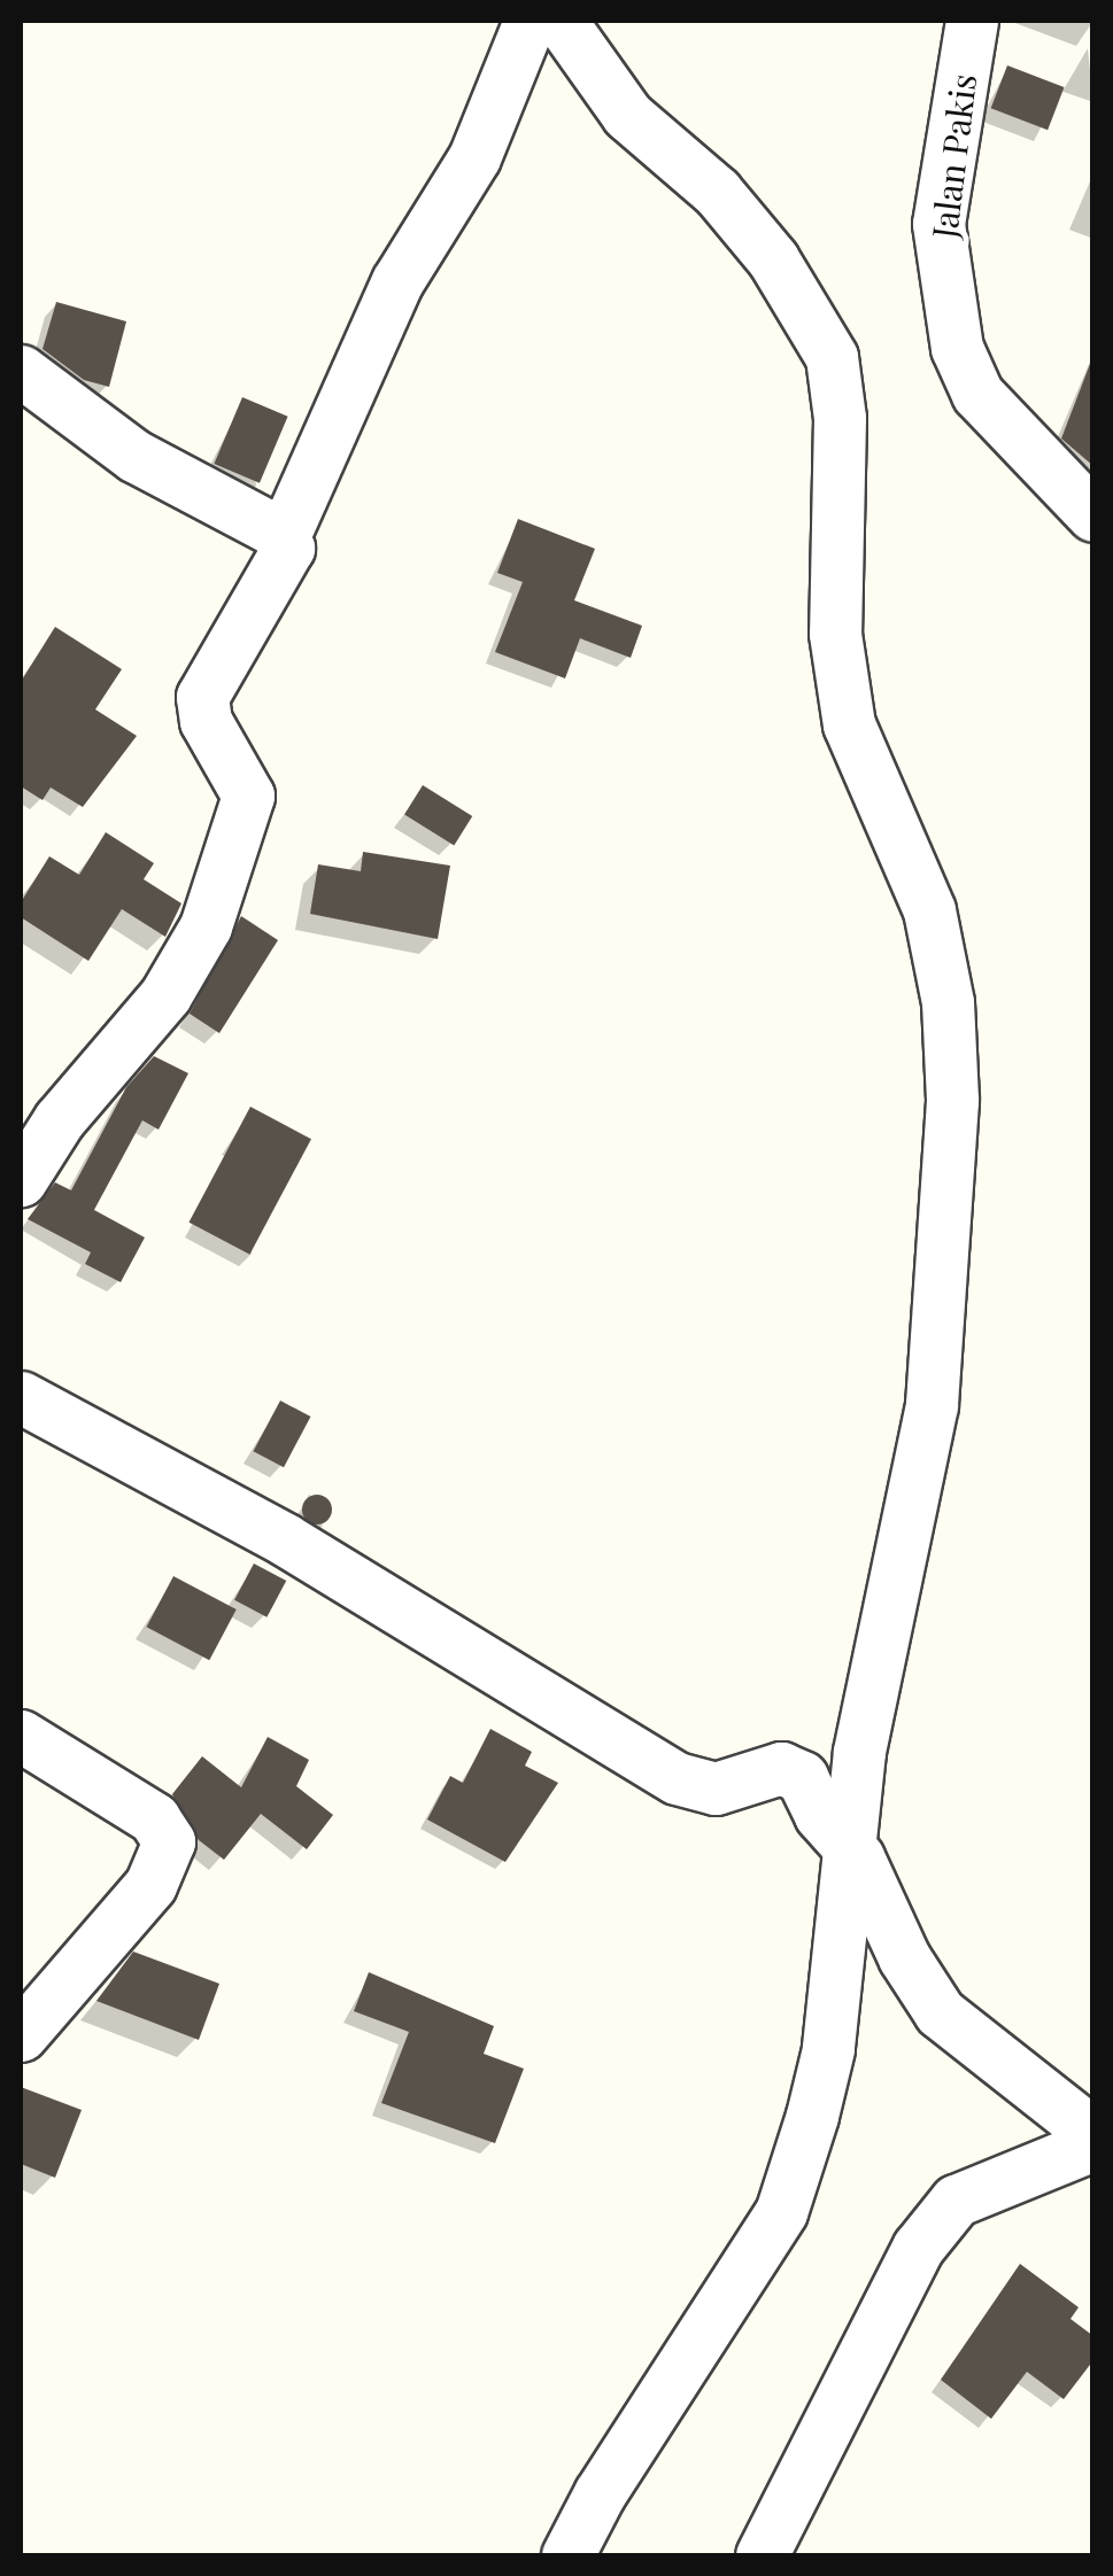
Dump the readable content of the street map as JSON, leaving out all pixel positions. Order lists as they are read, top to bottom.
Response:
{
  "streets": {
    "street": ["Jalan Pakis"]
  }
}
